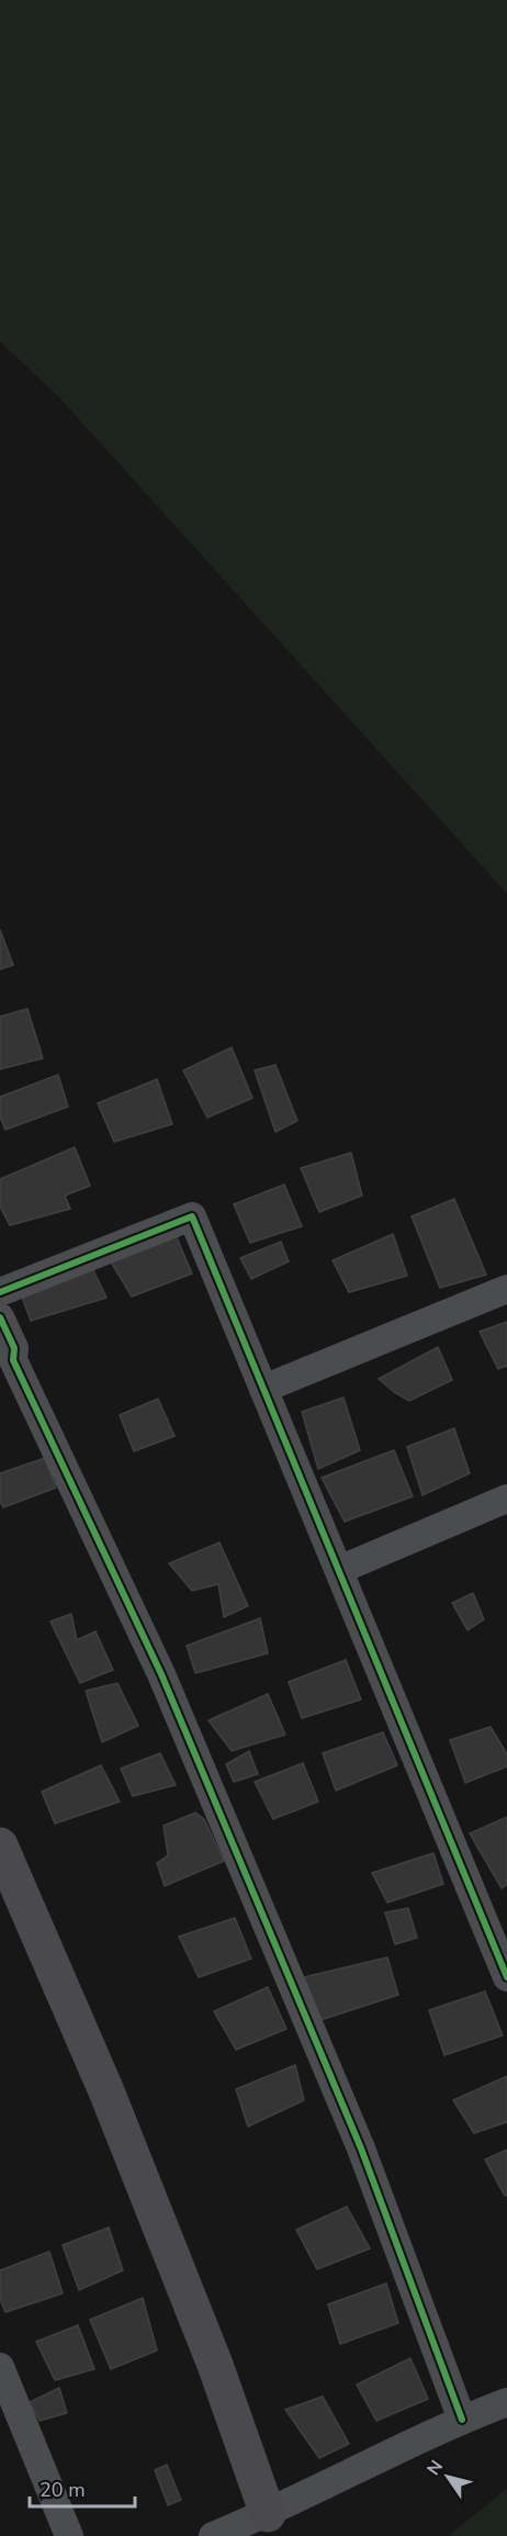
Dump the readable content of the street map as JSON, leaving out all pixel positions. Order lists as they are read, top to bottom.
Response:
{
  "scale_bar": "20 m",
  "north": "top left"
}
